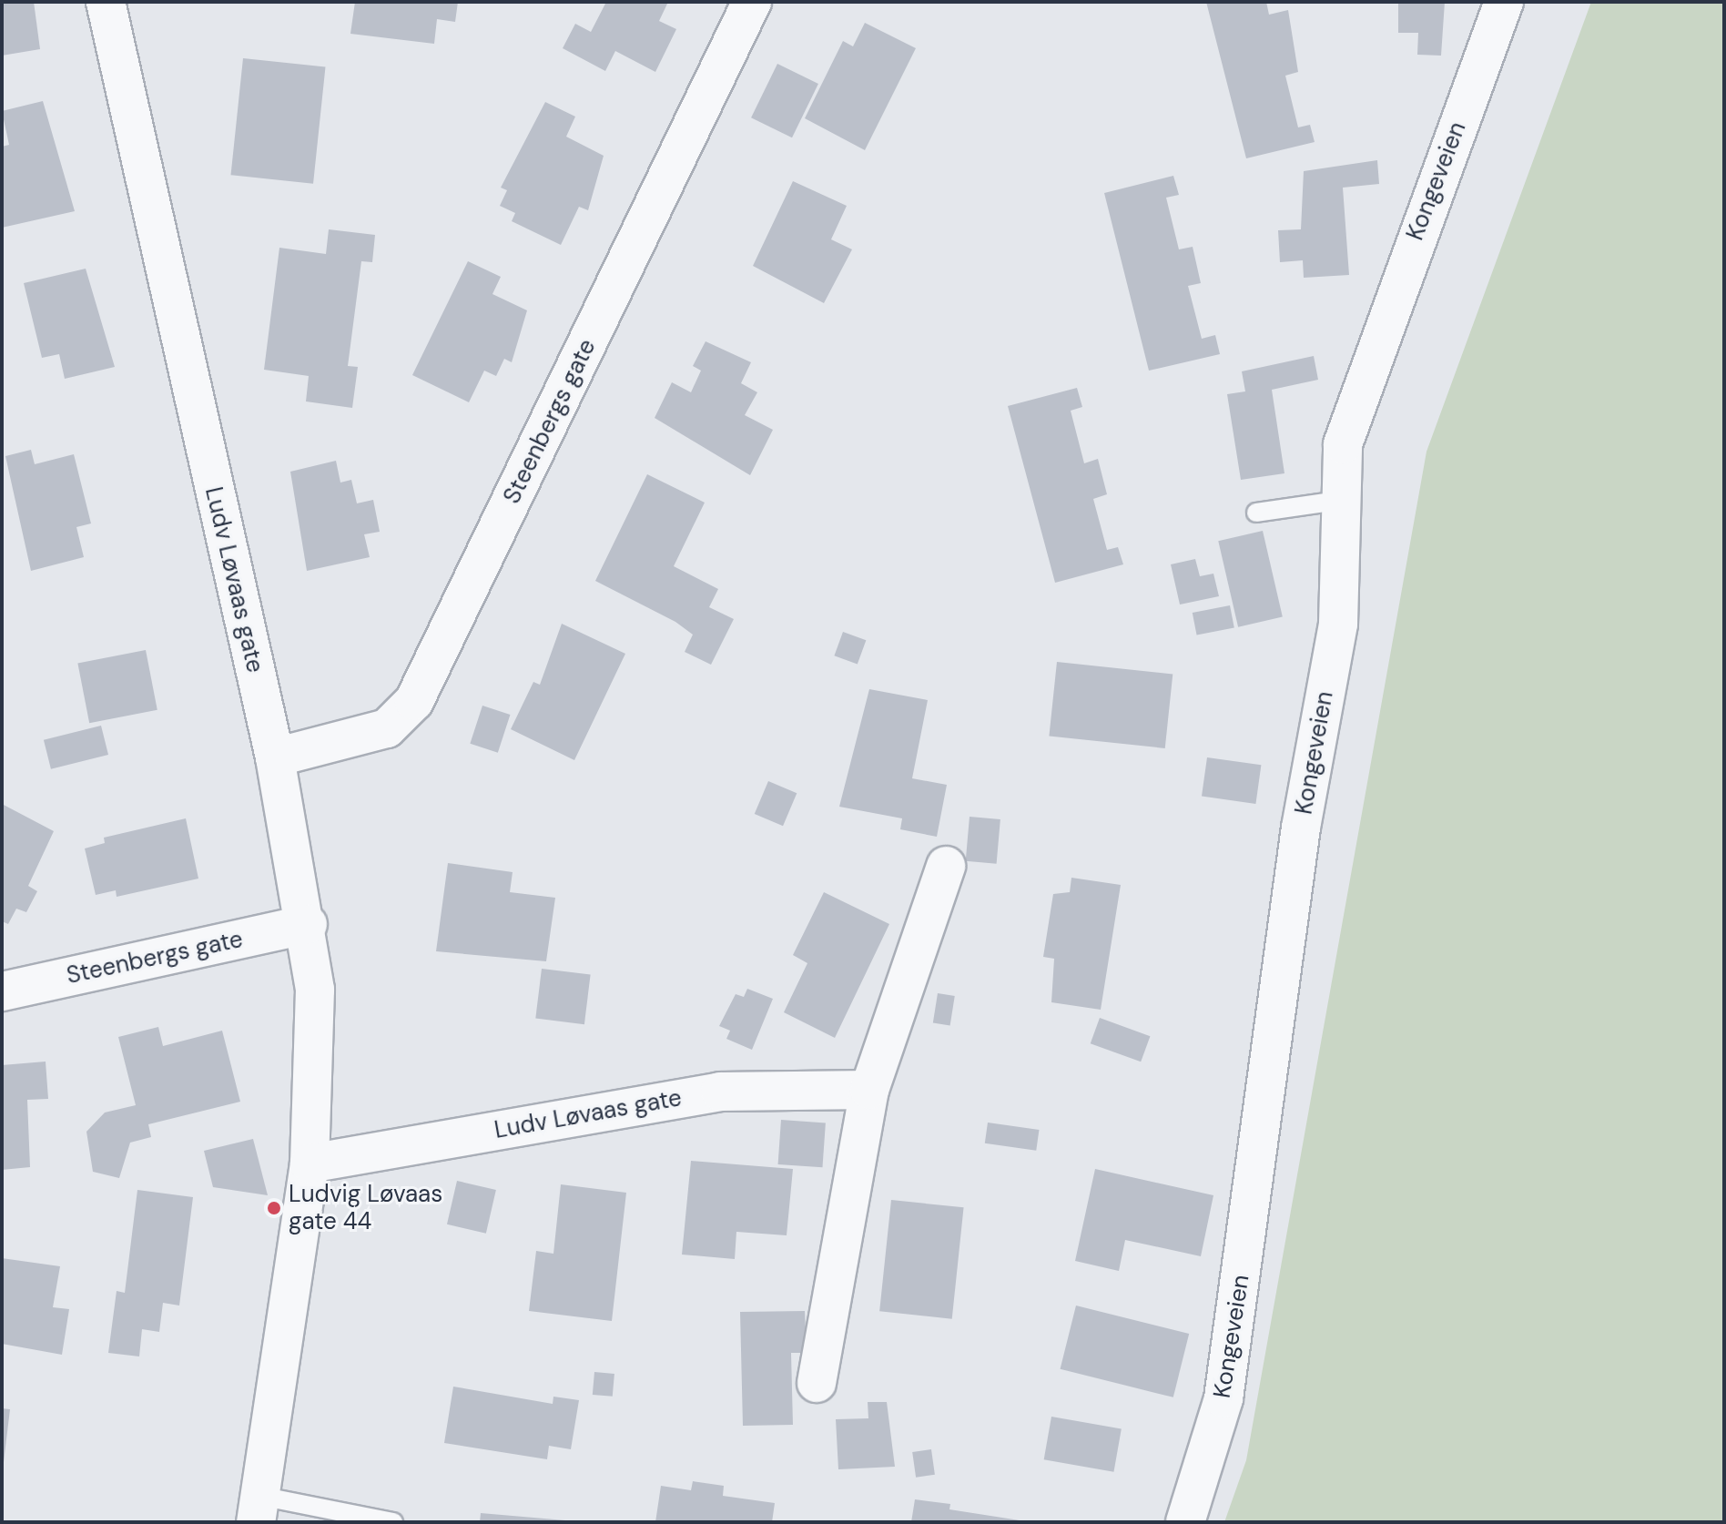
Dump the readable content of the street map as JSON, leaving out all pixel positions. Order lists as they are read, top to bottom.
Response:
{
  "streets": {
    "street": ["Kongeveien", "Steenbergs gate", "Ludv Løvaas gate"]
  },
  "crossings": [
    ["Steenbergs gate", "Ludv Løvaas gate"]
  ],
  "places": ["Ludvig Løvaas gate 44"]
}
